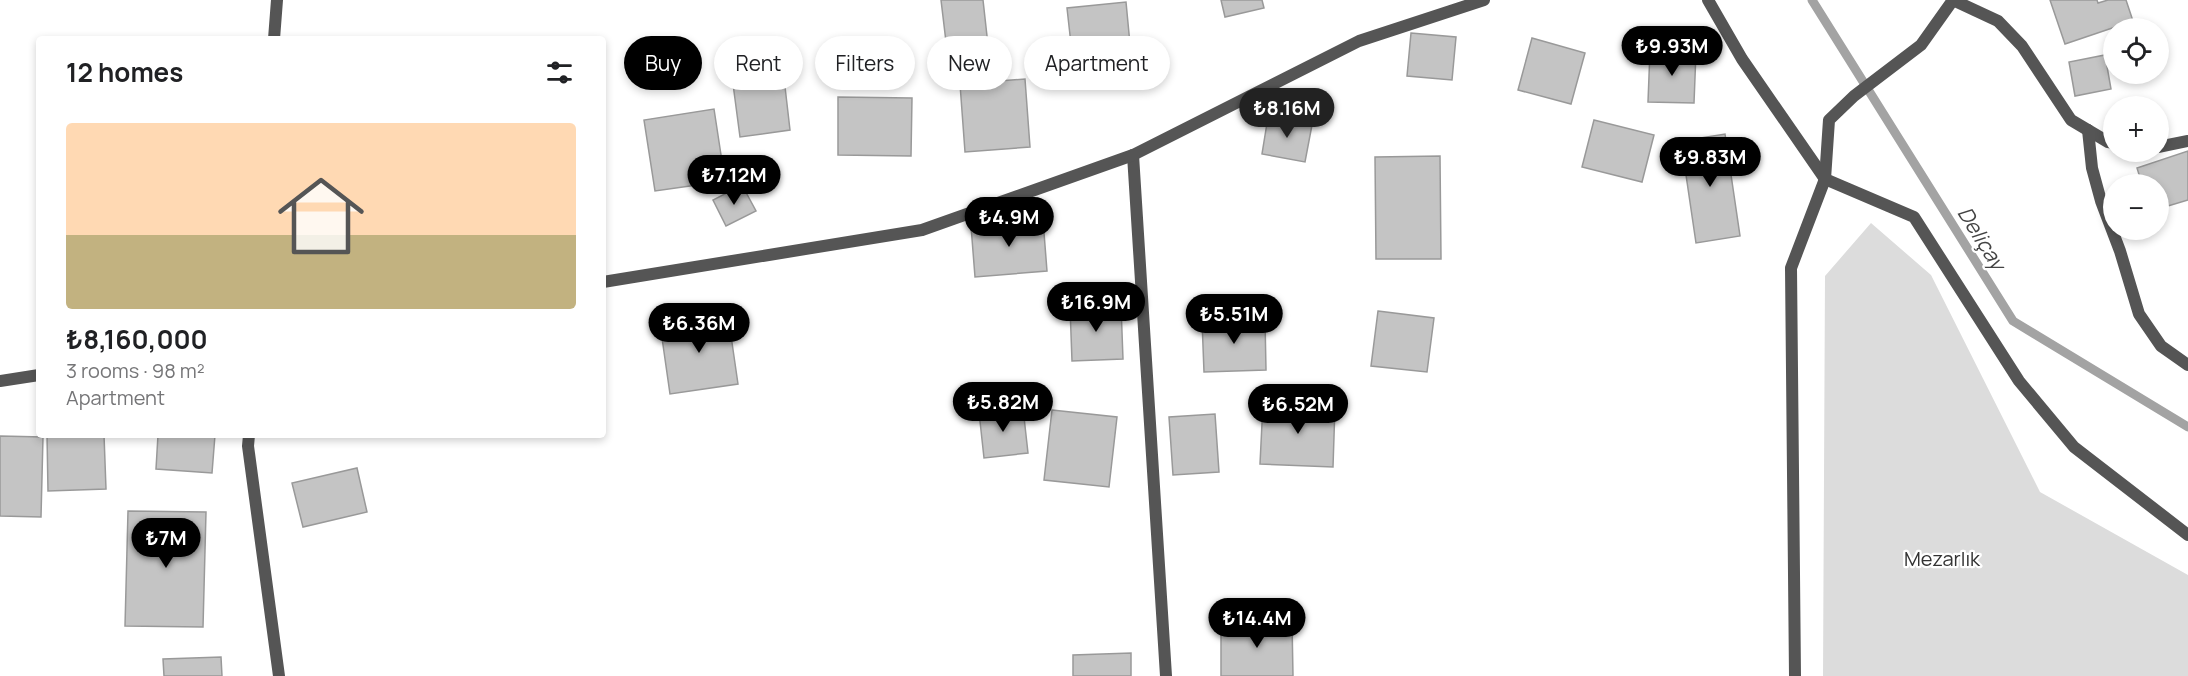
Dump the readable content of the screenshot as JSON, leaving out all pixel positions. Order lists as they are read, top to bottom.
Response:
{
  "water": ["Deliçay"],
  "parks": ["Mezarlık"],
  "page": {
    "map_buttons": ["+", "−"],
    "price": [
      "₺9.93M",
      "₺8.16M",
      "₺9.83M",
      "₺7.12M",
      "₺4.9M",
      "₺16.9M",
      "₺5.51M",
      "₺6.36M",
      "₺5.82M",
      "₺6.52M",
      "₺7M",
      "₺14.4M"
    ],
    "chip": [
      "Buy",
      "Rent",
      "Filters",
      "New",
      "Apartment"
    ],
    "heading": "12 homes",
    "list": [
      {
        "name": "₺8,160,000",
        "note": "3 rooms · 98 m² · Apartment"
      }
    ]
  }
}
